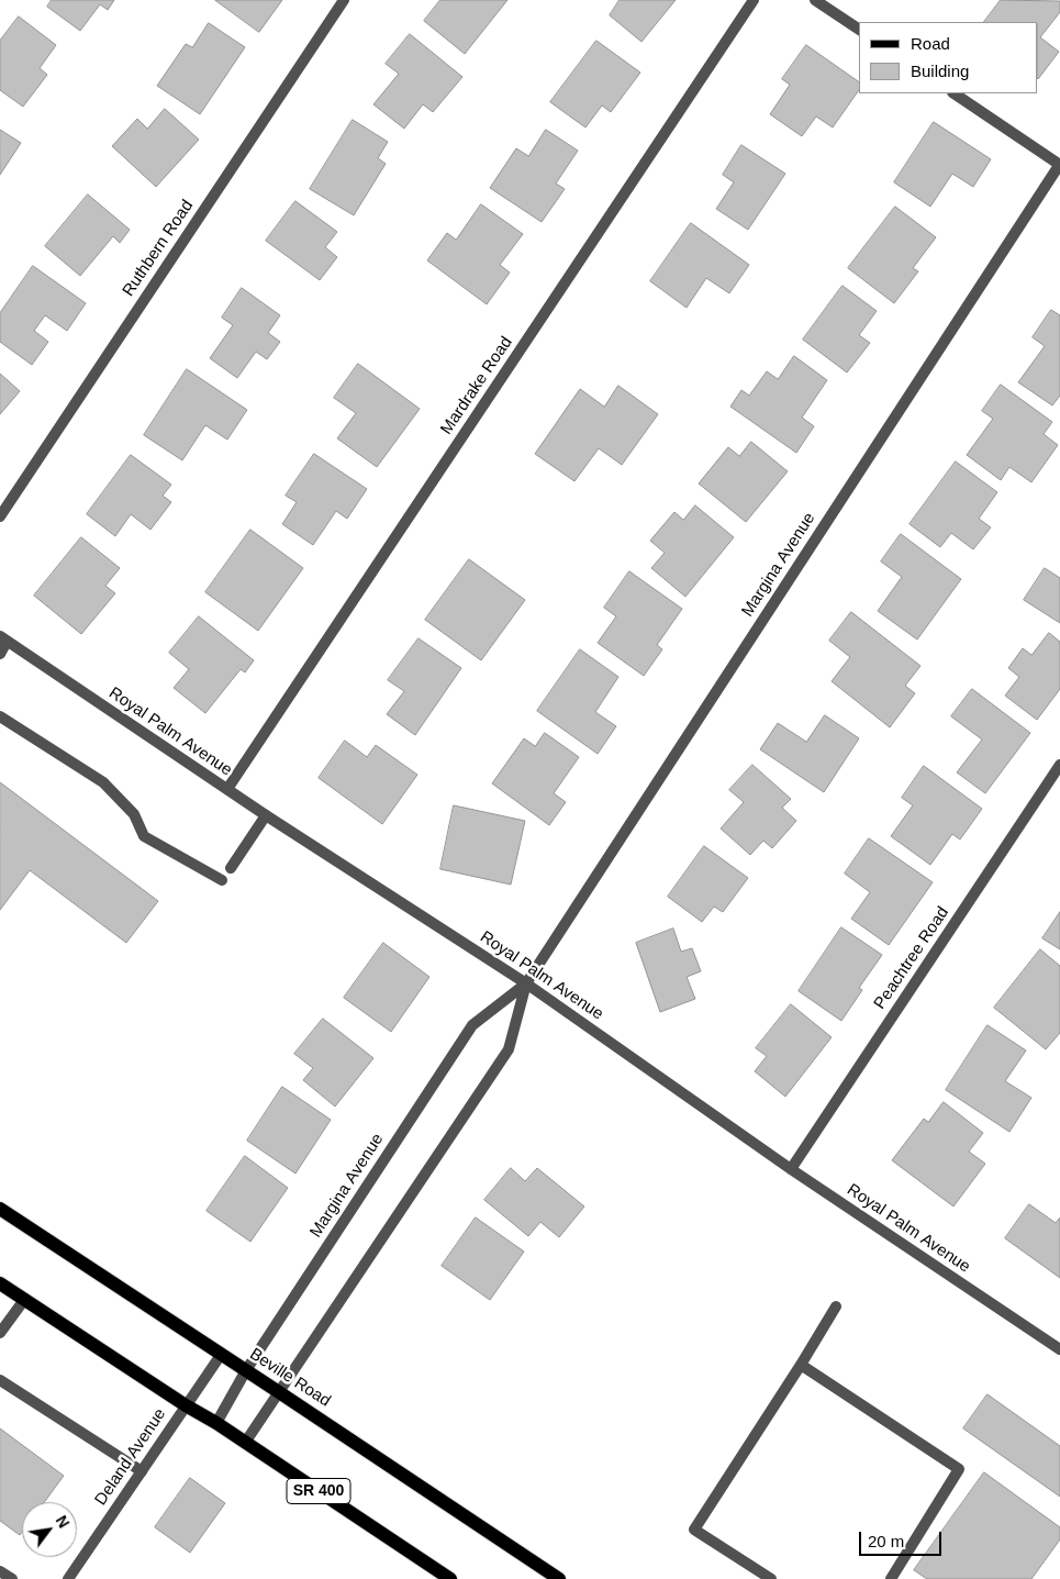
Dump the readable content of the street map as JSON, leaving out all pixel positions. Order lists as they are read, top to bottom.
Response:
{
  "streets": {
    "main road": ["Beville Road", "SR 400"],
    "street": [
      "Ruthbern Road",
      "Mardrake Road",
      "Margina Avenue",
      "Royal Palm Avenue",
      "Peachtree Road",
      "Deland Avenue"
    ]
  },
  "crossings": [
    ["Mardrake Road", "Royal Palm Avenue"],
    ["Margina Avenue", "Royal Palm Avenue"],
    ["Margina Avenue", "Beville Road"],
    ["Margina Avenue", "SR 400"],
    ["Royal Palm Avenue", "Peachtree Road"],
    ["Beville Road", "Deland Avenue"],
    ["Deland Avenue", "SR 400"]
  ],
  "legend": ["Road", "Building"],
  "scale_bar": "20 m",
  "north": "top right"
}
